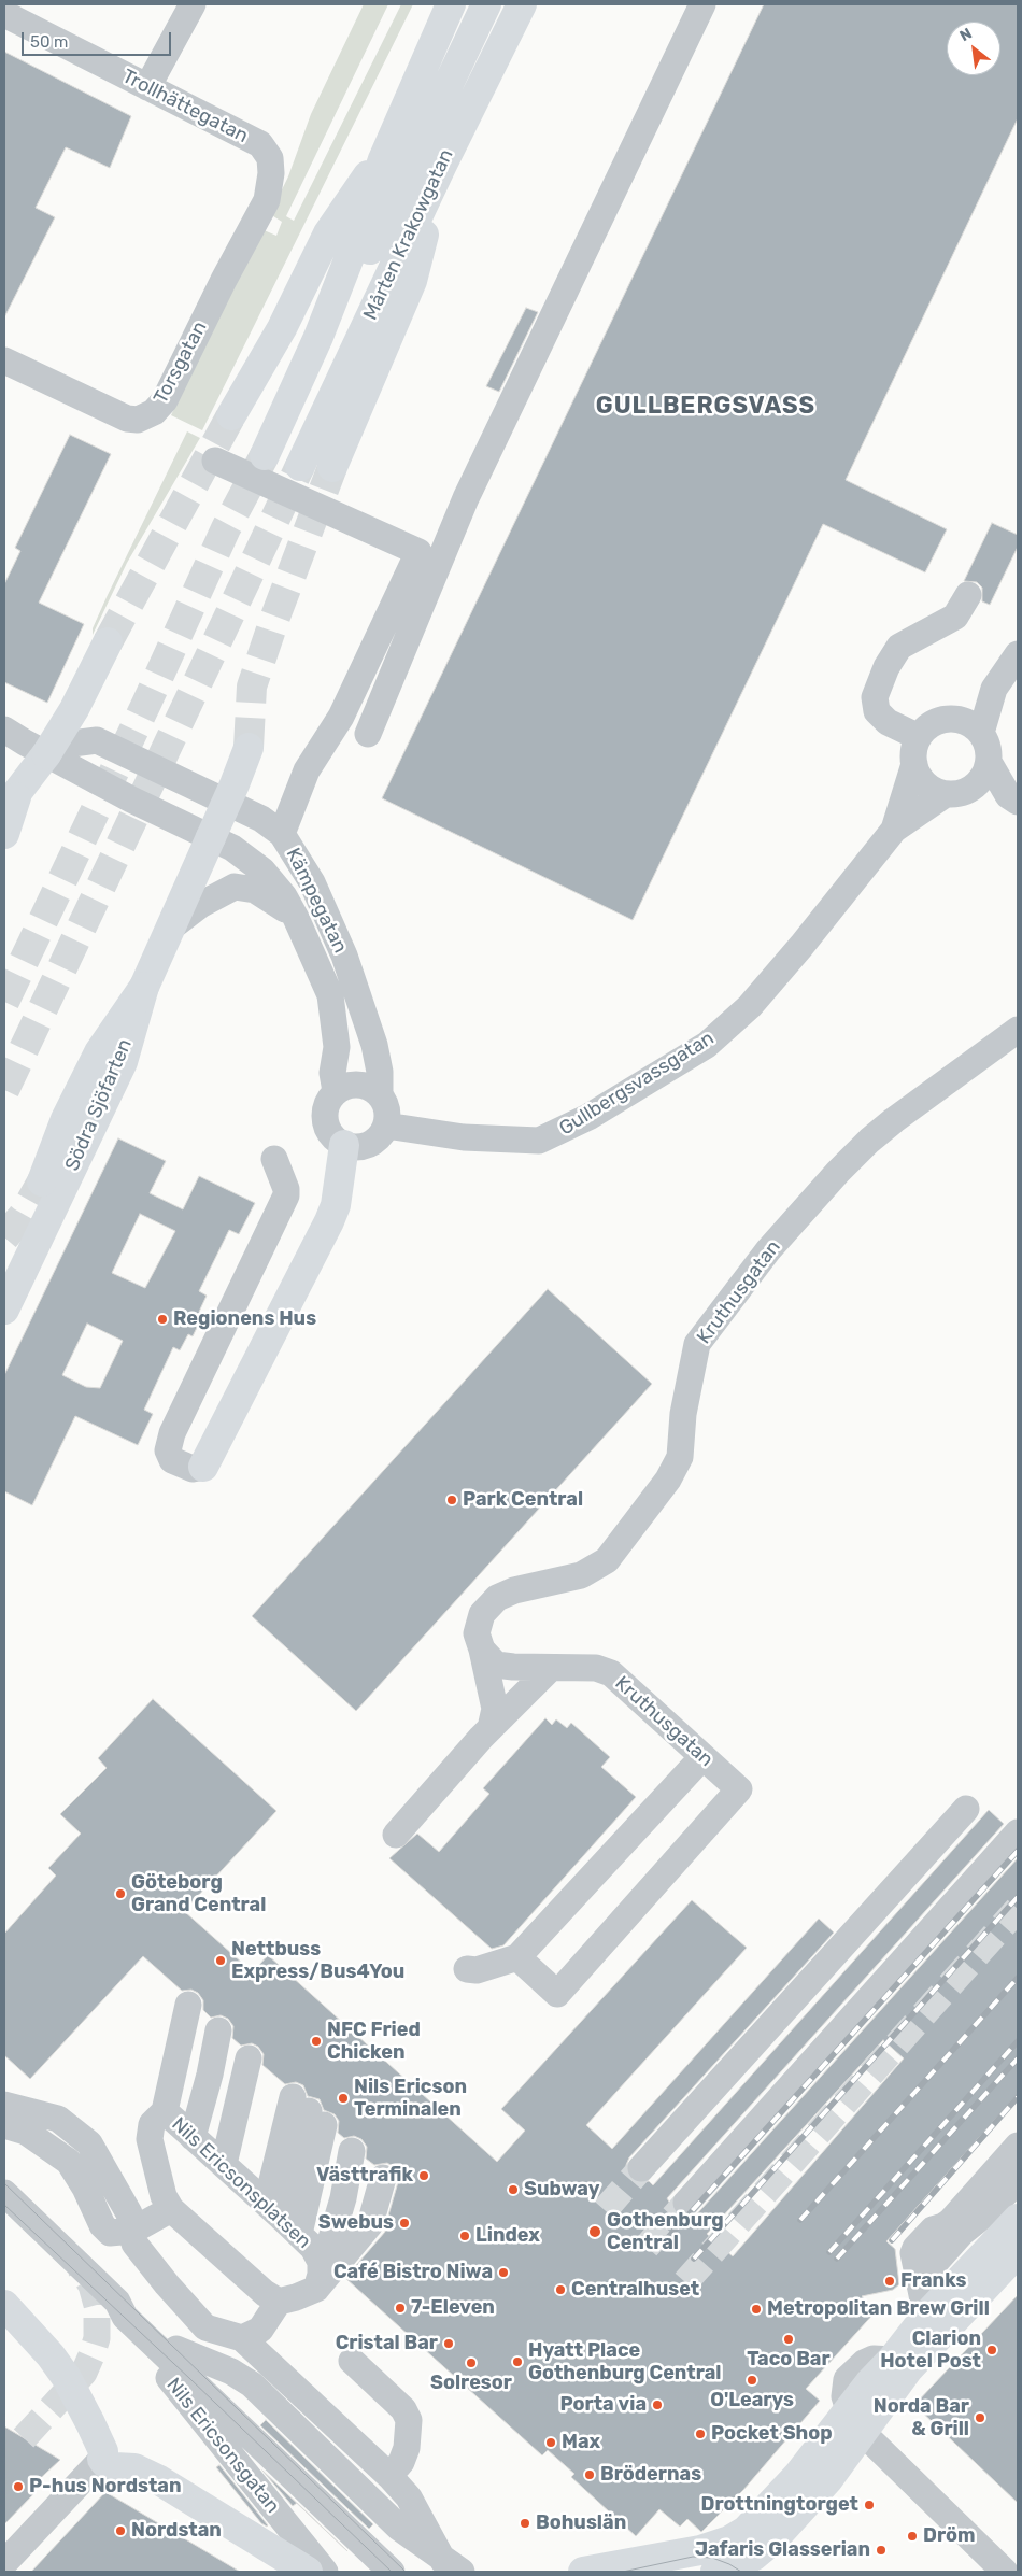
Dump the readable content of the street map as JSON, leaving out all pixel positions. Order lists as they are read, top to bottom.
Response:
{
  "streets": {
    "main road": ["Mårten Krakowgatan", "Södra Sjöfarten", "Nils Ericsonsgatan"],
    "street": [
      "Trollhättegatan",
      "Torsgatan",
      "Kämpegatan",
      "Gullbergsvassgatan",
      "Kruthusgatan",
      "Nils Ericsonsplatsen"
    ]
  },
  "crossings": [
    ["Trollhättegatan", "Torsgatan"],
    ["Kämpegatan", "Gullbergsvassgatan"],
    ["Kämpegatan", "Södra Sjöfarten"]
  ],
  "districts": ["GULLBERGSVASS"],
  "places": [
    "Regionens Hus",
    "Park Central",
    "Göteborg Grand Central",
    "Nettbuss Express/Bus4You",
    "NFC Fried Chicken",
    "Nils Ericson Terminalen",
    "Västtrafik",
    "Subway",
    "Swebus",
    "Gothenburg Central",
    "Lindex",
    "Café Bistro Niwa",
    "Franks",
    "Centralhuset",
    "7-Eleven",
    "Metropolitan Brew Grill",
    "Taco Bar",
    "Cristal Bar",
    "Clarion Hotel Post",
    "Hyatt Place Gothenburg Central",
    "Solresor",
    "O'Learys",
    "Porta via",
    "Norda Bar & Grill",
    "Pocket Shop",
    "Max",
    "Brödernas",
    "P-hus Nordstan",
    "Drottningtorget",
    "Bohuslän",
    "Nordstan",
    "Dröm",
    "Jafaris Glasserian"
  ],
  "scale_bar": "50 m",
  "north": "top left"
}
